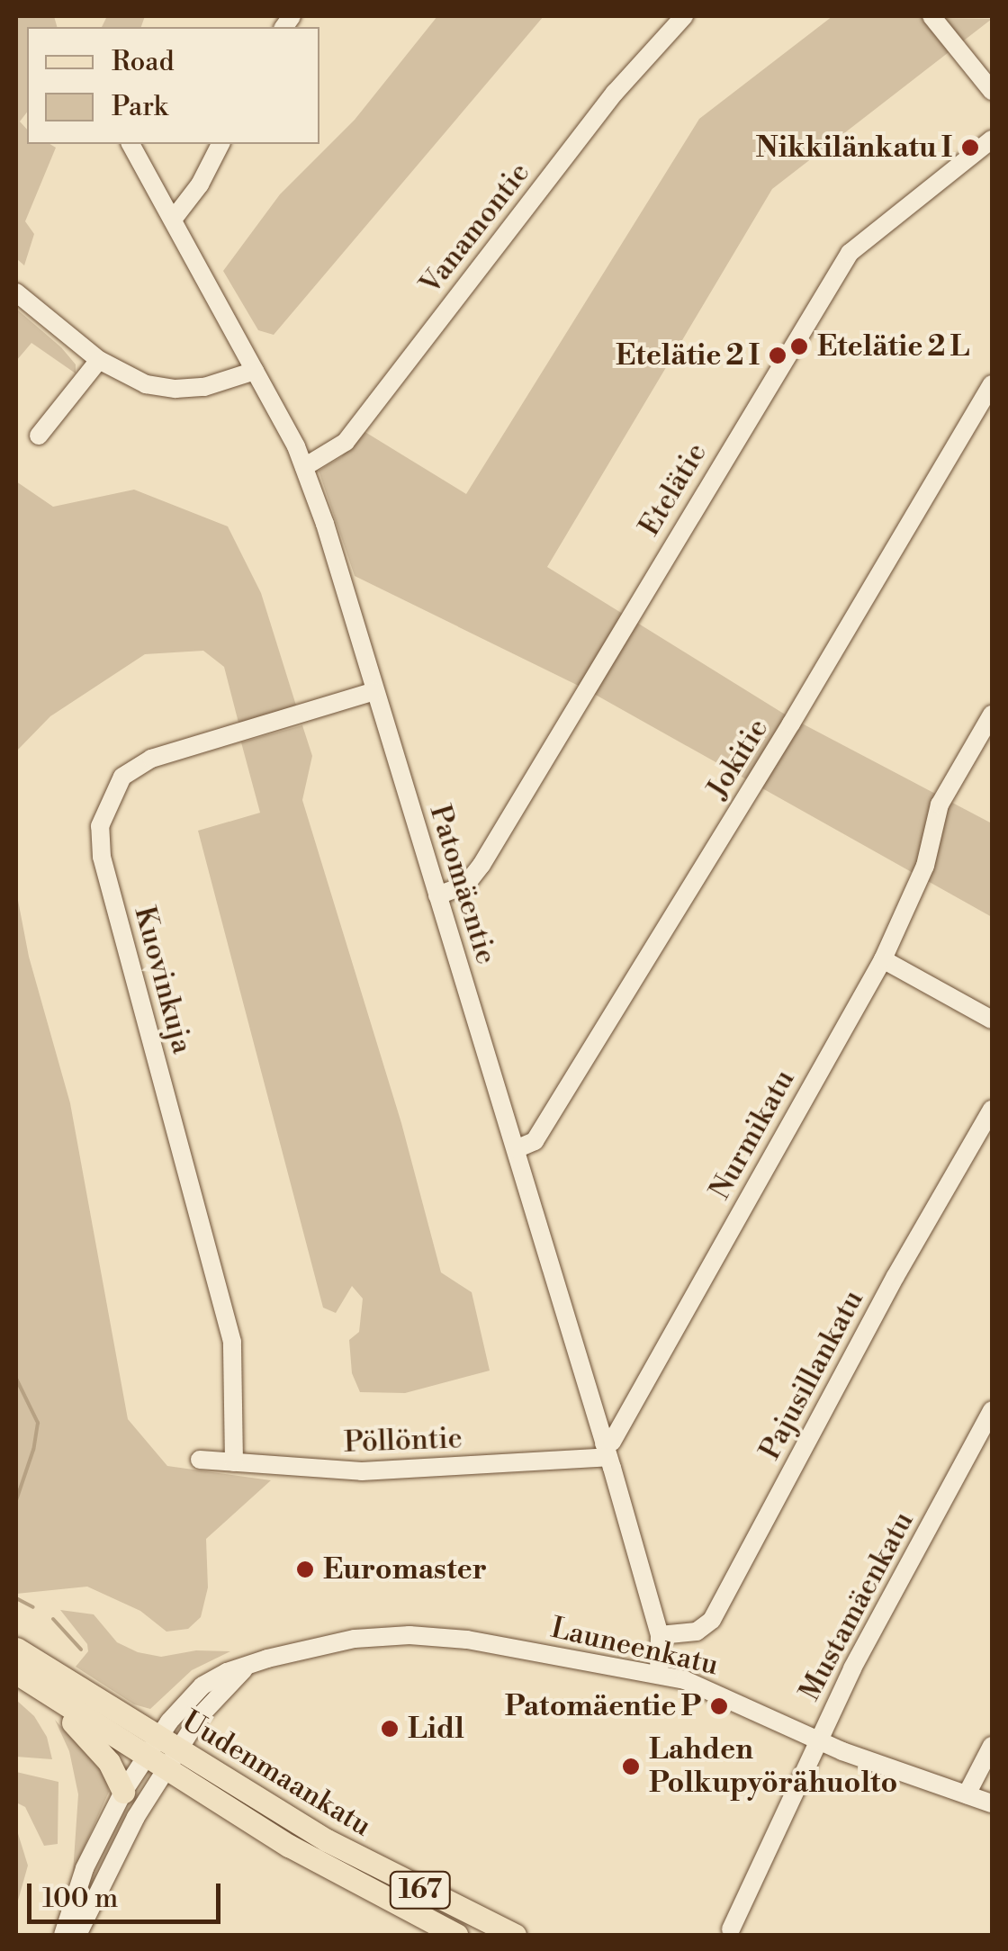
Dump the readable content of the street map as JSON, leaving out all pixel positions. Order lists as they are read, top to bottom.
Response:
{
  "streets": {
    "main road": ["Uudenmaankatu", "167"],
    "street": [
      "Vanamontie",
      "Etelätie",
      "Jokitie",
      "Patomäentie",
      "Kuovinkuja",
      "Nurmikatu",
      "Pajusillankatu",
      "Pöllöntie",
      "Mustamäenkatu",
      "Launeenkatu"
    ]
  },
  "crossings": [
    ["Vanamontie", "Patomäentie"],
    ["Etelätie", "Patomäentie"],
    ["Jokitie", "Patomäentie"],
    ["Patomäentie", "Kuovinkuja"],
    ["Patomäentie", "Nurmikatu"],
    ["Patomäentie", "Pajusillankatu"],
    ["Patomäentie", "Pöllöntie"],
    ["Patomäentie", "Launeenkatu"],
    ["Kuovinkuja", "Pöllöntie"],
    ["Nurmikatu", "Pöllöntie"],
    ["Mustamäenkatu", "Launeenkatu"],
    ["Launeenkatu", "Uudenmaankatu"]
  ],
  "places": [
    "Nikkilänkatu I",
    "Etelätie 2 L",
    "Etelätie 2 I",
    "Euromaster",
    "Patomäentie P",
    "Lidl",
    "Lahden Polkupyörähuolto"
  ],
  "legend": ["Road", "Park"],
  "scale_bar": "100 m"
}
